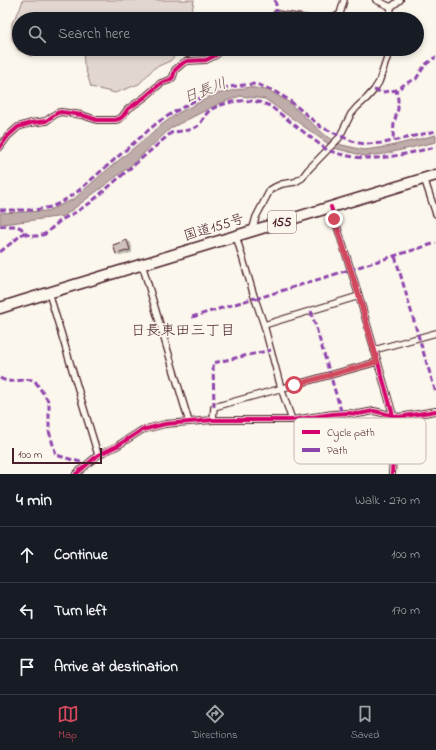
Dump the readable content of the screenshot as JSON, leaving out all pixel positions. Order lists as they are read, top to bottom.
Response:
{
  "streets": {
    "highway": ["155", "国道155号"]
  },
  "districts": ["日長東田三丁目"],
  "water": ["日長川"],
  "legend": ["Cycle path", "Path"],
  "scale_bar": "100 m",
  "page": {
    "search": "Search here",
    "scale": "100 m",
    "heading": ["4 min", "Walk · 270 m"],
    "list": [
      ["Continue", "100 m"],
      ["Turn left", "170 m"],
      "Arrive at destination"
    ],
    "nav": ["Map", "Directions", "Saved"]
  }
}
